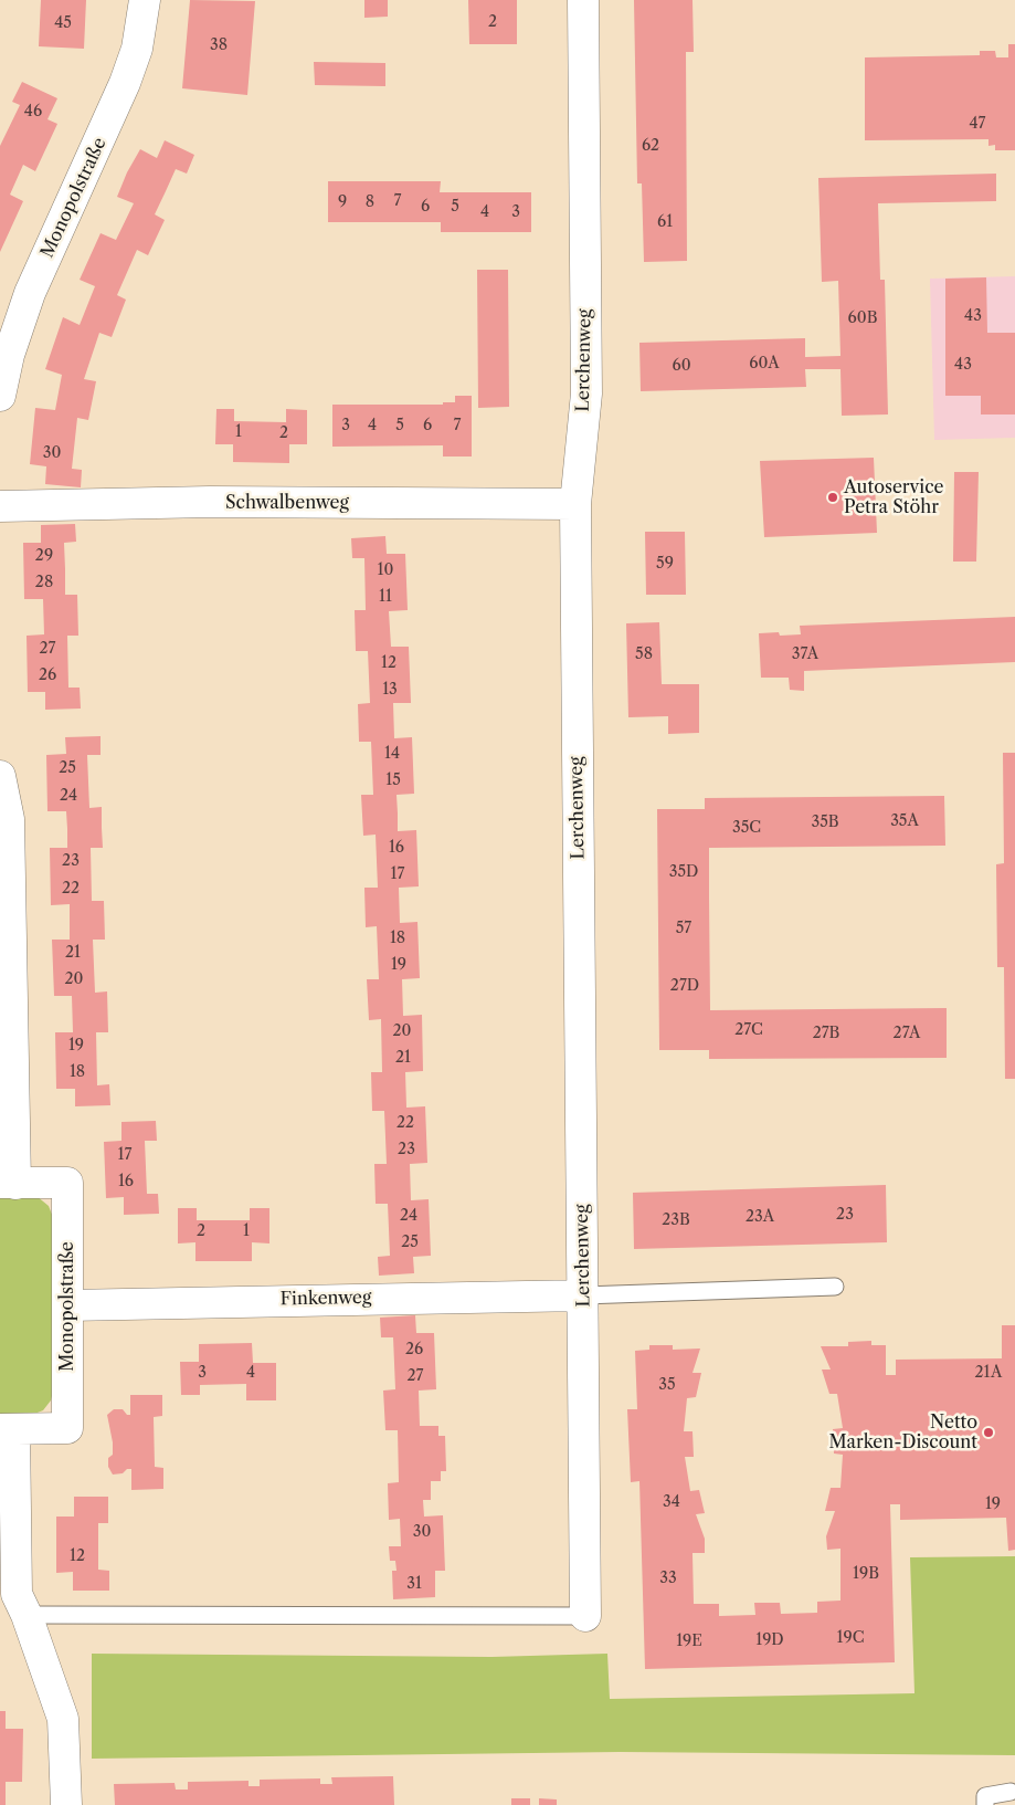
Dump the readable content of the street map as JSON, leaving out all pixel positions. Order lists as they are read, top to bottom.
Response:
{
  "streets": {
    "street": [
      "Monopolstraße",
      "Lerchenweg",
      "Schwalbenweg",
      "Finkenweg"
    ]
  },
  "crossings": [
    ["Monopolstraße", "Finkenweg"],
    ["Lerchenweg", "Schwalbenweg"],
    ["Lerchenweg", "Finkenweg"]
  ],
  "places": ["Autoservice Petra Stöhr", "Netto Marken-Discount"],
  "house_numbers": [
    "2",
    "45",
    "38",
    "46",
    "47",
    "62",
    "7",
    "9",
    "8",
    "6",
    "5",
    "4",
    "3",
    "61",
    "43",
    "60B",
    "60A",
    "43",
    "60",
    "3",
    "4",
    "5",
    "6",
    "7",
    "1",
    "2",
    "30",
    "29",
    "59",
    "10",
    "28",
    "11",
    "27",
    "58",
    "37A",
    "12",
    "26",
    "13",
    "14",
    "25",
    "15",
    "24",
    "35A",
    "35B",
    "35C",
    "16",
    "23",
    "35D",
    "17",
    "22",
    "57",
    "18",
    "21",
    "19",
    "20",
    "27D",
    "27C",
    "20",
    "27B",
    "27A",
    "19",
    "21",
    "18",
    "22",
    "23",
    "17",
    "16",
    "23",
    "24",
    "23A",
    "23B",
    "2",
    "1",
    "25",
    "26",
    "3",
    "4",
    "21A",
    "27",
    "35",
    "34",
    "19",
    "30",
    "12",
    "19B",
    "33",
    "31",
    "19C",
    "19D",
    "19E"
  ]
}
